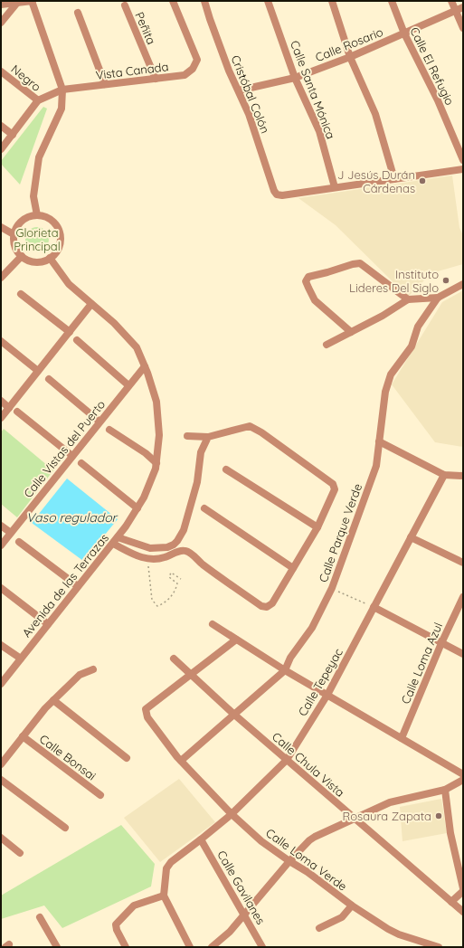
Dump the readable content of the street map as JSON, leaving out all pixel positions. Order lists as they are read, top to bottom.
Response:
{
  "streets": {
    "street": [
      "Peñita",
      "Calle Rosario",
      "Calle El Refugio",
      "Vista Canada",
      "Negro",
      "Calle Santa Mónica",
      "Cristóbal Colón",
      "Calle Vistas del Puerto",
      "Calle Parque Verde",
      "Avenida de las Terrazas",
      "Calle Loma Azul",
      "Calle Tepeyac",
      "Calle Bonsai",
      "Calle Chula Vista",
      "Calle Loma Verde",
      "Calle Gavilanes"
    ]
  },
  "crossings": [
    ["Peñita", "Vista Canada"],
    ["Calle Rosario", "Calle El Refugio"],
    ["Calle Rosario", "Calle Santa Mónica"],
    ["Calle Rosario", "Cristóbal Colón"],
    ["Vista Canada", "Negro"],
    ["Calle Santa Mónica", "Cristóbal Colón"],
    ["Calle Vistas del Puerto", "Avenida de las Terrazas"],
    ["Calle Parque Verde", "Calle Chula Vista"],
    ["Calle Parque Verde", "Calle Loma Verde"],
    ["Calle Tepeyac", "Calle Chula Vista"],
    ["Calle Tepeyac", "Calle Loma Verde"],
    ["Calle Tepeyac", "Calle Gavilanes"],
    ["Calle Chula Vista", "Calle Loma Verde"]
  ],
  "water": ["Vaso regulador"],
  "parks": ["Glorieta Principal"],
  "places": ["J Jesús Durán Cárdenas", "Instituto Lideres Del Siglo", "Rosaura Zapata"]
}
